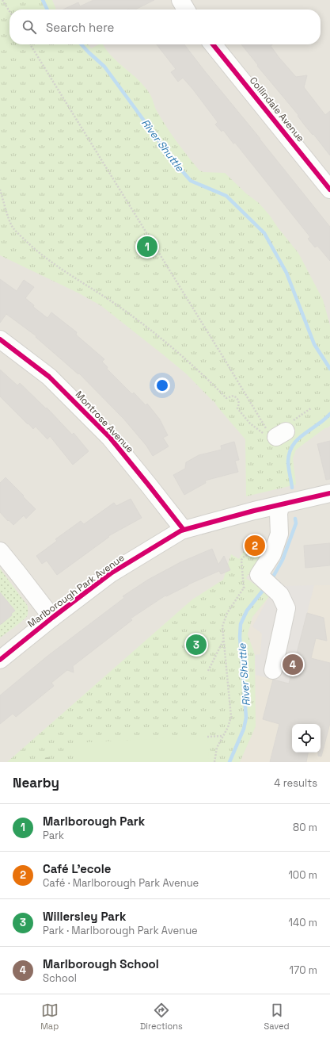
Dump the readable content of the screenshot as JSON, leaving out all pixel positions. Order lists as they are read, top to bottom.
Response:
{
  "streets": {
    "street": ["Collindale Avenue", "Montrose Avenue", "Marlborough Park Avenue"]
  },
  "crossings": [
    ["Montrose Avenue", "Marlborough Park Avenue"]
  ],
  "water": ["River Shuttle"],
  "page": {
    "search": "Search here",
    "pins": [
      "1",
      "2",
      "3",
      "4"
    ],
    "heading": ["Nearby", "4 results"],
    "list": [
      {
        "mark": "1",
        "name": "Marlborough Park",
        "note": "Park",
        "value": "80 m"
      },
      {
        "mark": "2",
        "name": "Café L'ecole",
        "note": "Café · Marlborough Park Avenue",
        "value": "100 m"
      },
      {
        "mark": "3",
        "name": "Willersley Park",
        "note": "Park · Marlborough Park Avenue",
        "value": "140 m"
      },
      {
        "mark": "4",
        "name": "Marlborough School",
        "note": "School",
        "value": "170 m"
      }
    ],
    "nav": ["Map", "Directions", "Saved"]
  }
}
